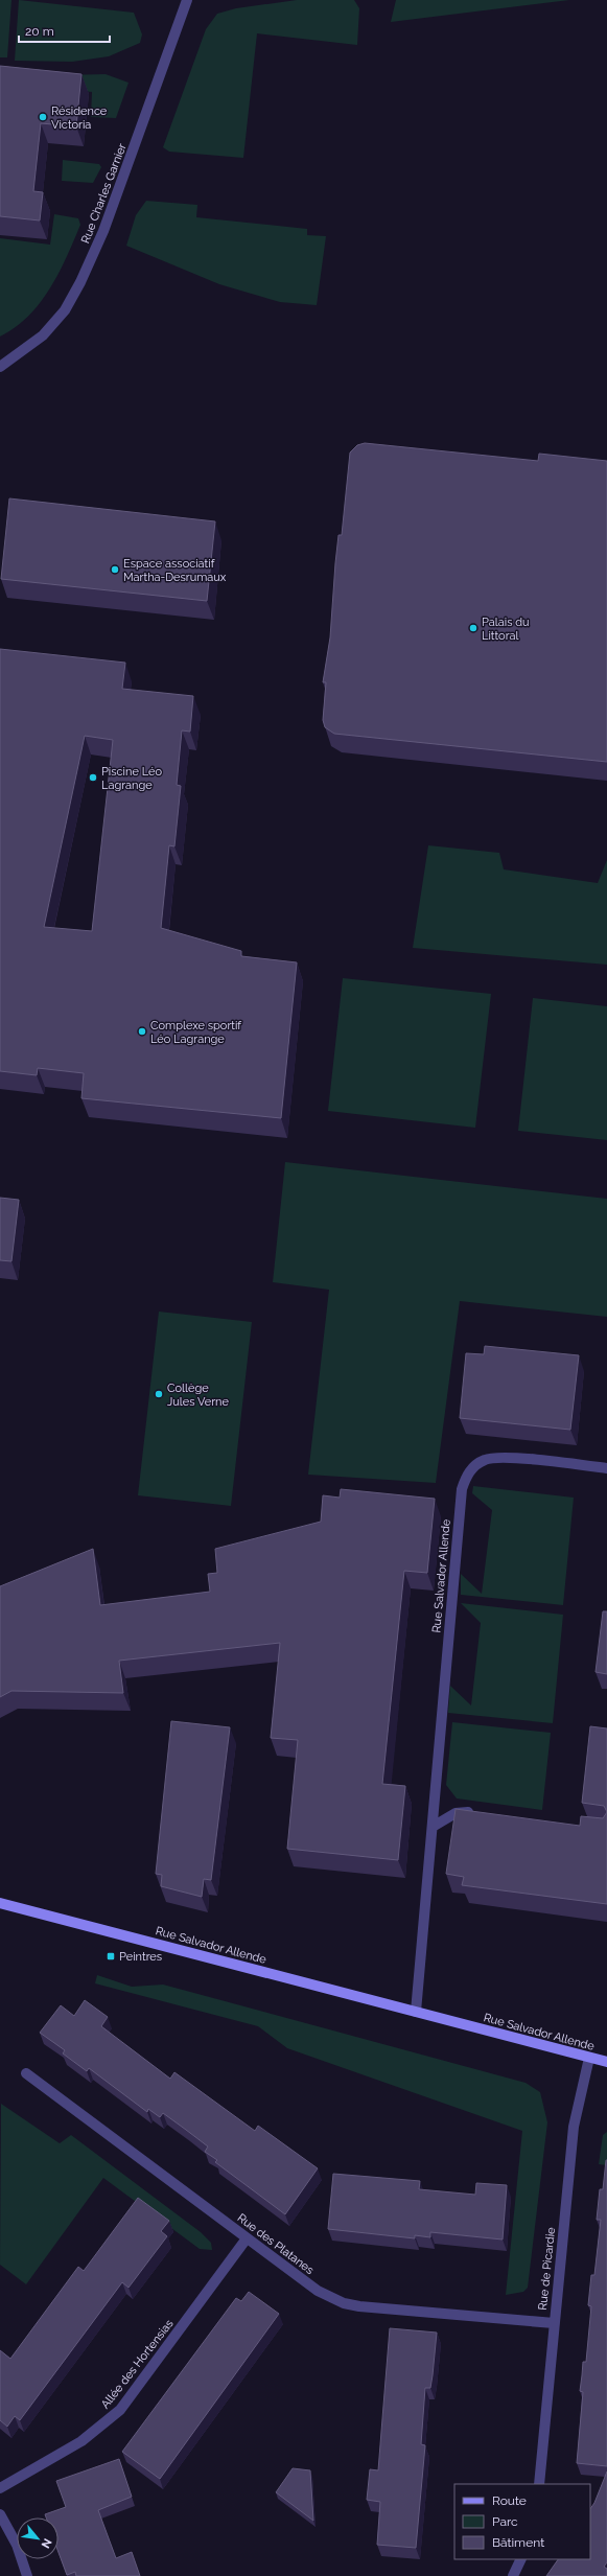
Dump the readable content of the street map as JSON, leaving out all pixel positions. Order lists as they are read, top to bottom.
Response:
{
  "streets": {
    "street": [
      "Rue Charles Garnier",
      "Rue Salvador Allende",
      "Rue des Platanes",
      "Rue de Picardie",
      "Allée des Hortensias"
    ]
  },
  "crossings": [
    ["Rue Salvador Allende", "Rue de Picardie"],
    ["Rue des Platanes", "Rue de Picardie"],
    ["Rue des Platanes", "Allée des Hortensias"]
  ],
  "places": {
    "other": [
      "Résidence Victoria",
      "Espace associatif Martha-Desrumaux",
      "Palais du Littoral",
      "Piscine Léo Lagrange",
      "Complexe sportif Léo Lagrange",
      "Collège Jules Verne"
    ],
    "transit": ["Peintres"]
  },
  "legend": ["Route", "Parc", "Bâtiment"],
  "scale_bar": "20 m",
  "north": "bottom right"
}
